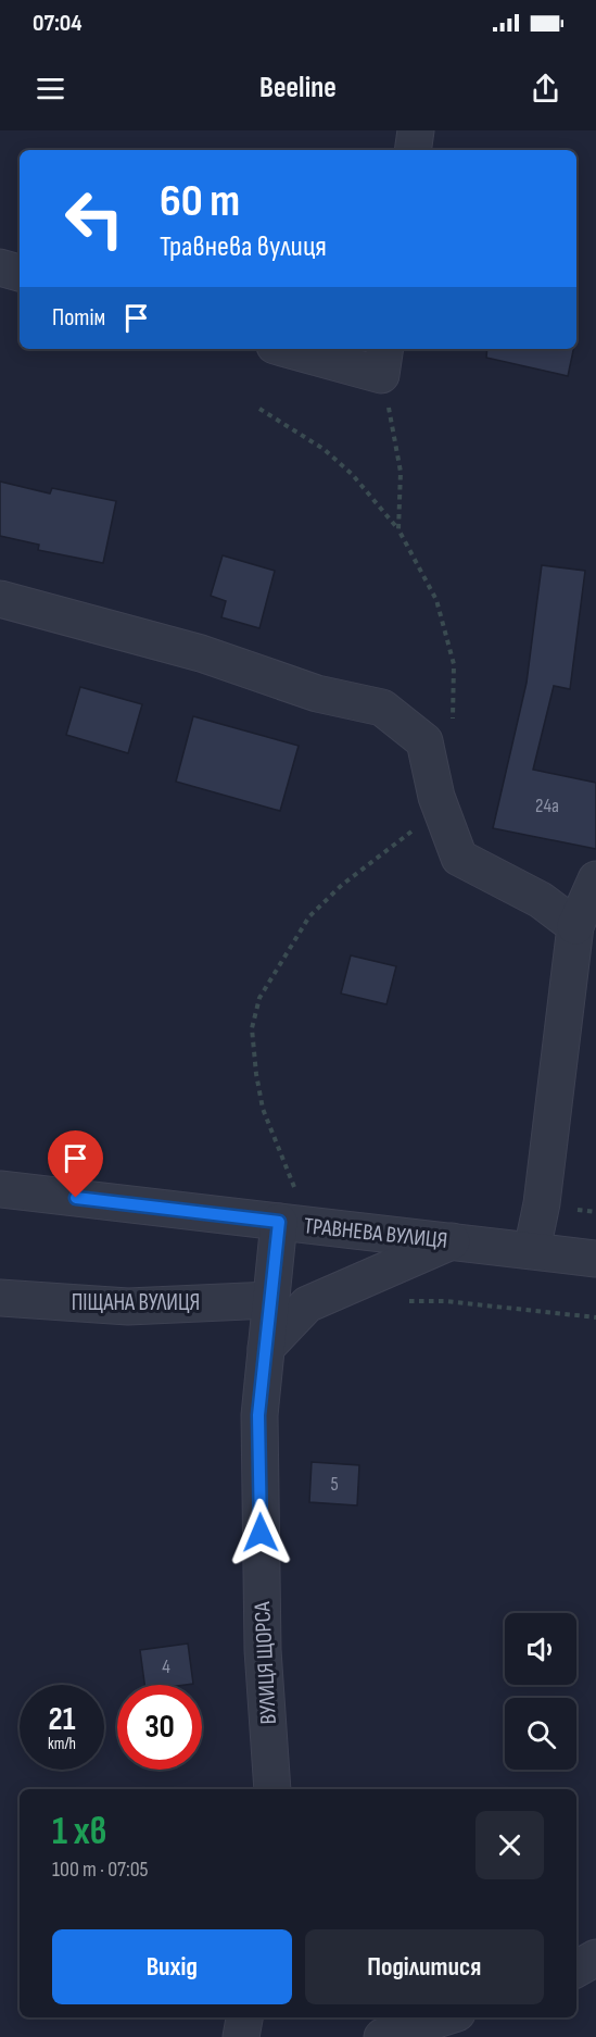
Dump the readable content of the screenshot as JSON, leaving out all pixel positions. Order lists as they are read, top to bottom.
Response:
{
  "streets": {
    "street": ["ТРАВНЕВА ВУЛИЦЯ", "ПІЩАНА ВУЛИЦЯ", "ВУЛИЦЯ ЩОРСА"]
  },
  "crossings": [
    ["ТРАВНЕВА ВУЛИЦЯ", "ВУЛИЦЯ ЩОРСА"],
    ["ПІЩАНА ВУЛИЦЯ", "ВУЛИЦЯ ЩОРСА"]
  ],
  "house_numbers": ["24а", "5", "4"],
  "page": {
    "status": "07:04",
    "header": "Beeline",
    "turn": ["60 m", "Травнева вулиця"],
    "then": "Потім",
    "speed": "21 km/h",
    "limit": "30",
    "heading": ["1 хв", "100 m · 07:05"],
    "buttons": ["Вихід", "Поділитися"]
  }
}
